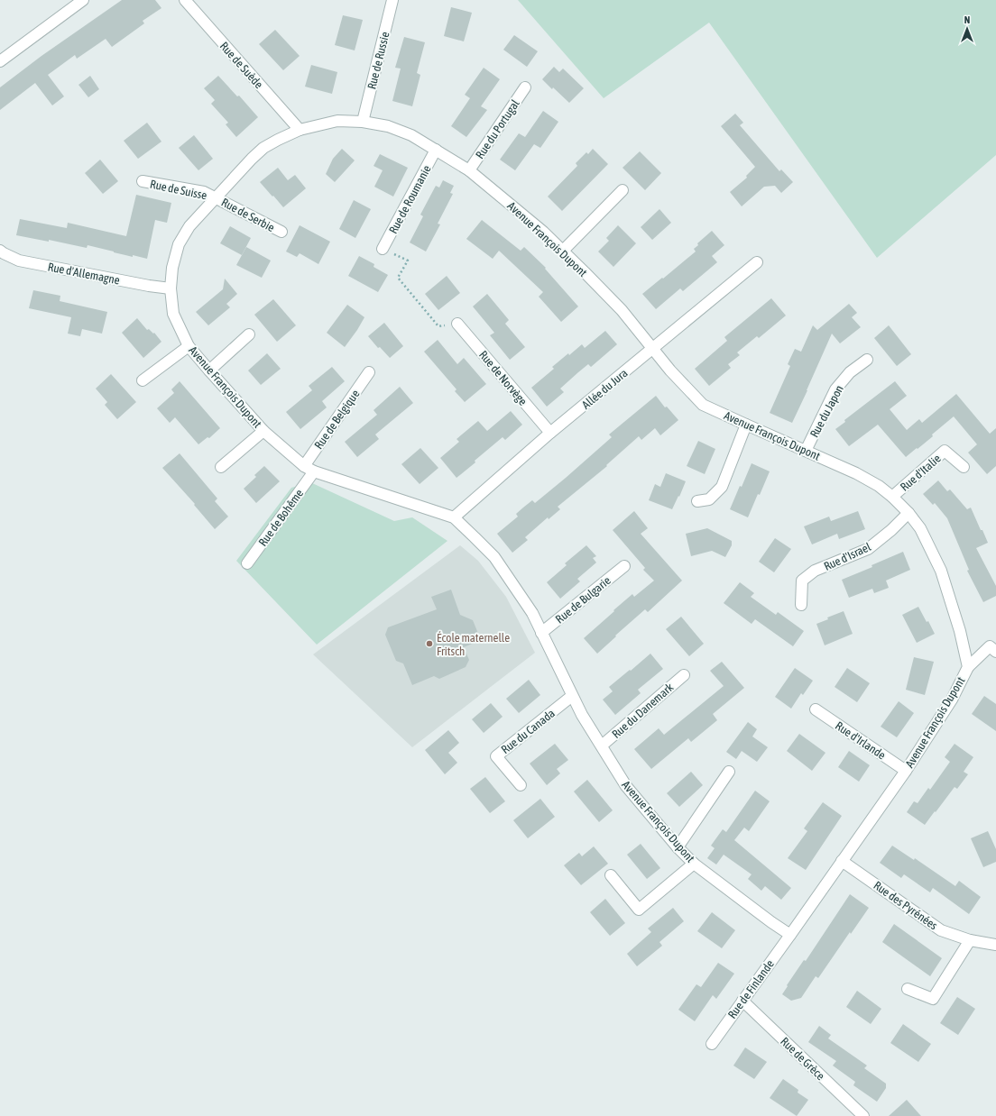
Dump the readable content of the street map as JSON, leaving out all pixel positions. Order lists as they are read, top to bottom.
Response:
{
  "streets": {
    "street": [
      "Rue de Russie",
      "Rue de Suède",
      "Rue du Portugal",
      "Rue de Suisse",
      "Rue de Roumanie",
      "Rue de Serbie",
      "Avenue François Dupont",
      "Rue d'Allemagne",
      "Rue de Norvège",
      "Allée du Jura",
      "Rue du Japon",
      "Rue de Belgique",
      "Rue d'Italie",
      "Rue de Bohême",
      "Rue d'Israel",
      "Rue de Bulgarie",
      "Rue du Danemark",
      "Rue du Canada",
      "Rue d'Irlande",
      "Rue des Pyrénées",
      "Rue de Finlande",
      "Rue de Grèce"
    ]
  },
  "crossings": [
    ["Rue de Russie", "Avenue François Dupont"],
    ["Rue de Suède", "Avenue François Dupont"],
    ["Rue du Portugal", "Avenue François Dupont"],
    ["Rue de Suisse", "Rue de Serbie"],
    ["Rue de Suisse", "Avenue François Dupont"],
    ["Rue de Roumanie", "Avenue François Dupont"],
    ["Rue de Serbie", "Avenue François Dupont"],
    ["Avenue François Dupont", "Rue d'Allemagne"],
    ["Avenue François Dupont", "Allée du Jura"],
    ["Avenue François Dupont", "Rue du Japon"],
    ["Avenue François Dupont", "Rue de Belgique"],
    ["Avenue François Dupont", "Rue d'Italie"],
    ["Avenue François Dupont", "Rue de Bohême"],
    ["Avenue François Dupont", "Rue d'Israel"],
    ["Avenue François Dupont", "Rue de Bulgarie"],
    ["Avenue François Dupont", "Rue du Danemark"],
    ["Avenue François Dupont", "Rue du Canada"],
    ["Avenue François Dupont", "Rue d'Irlande"],
    ["Avenue François Dupont", "Rue des Pyrénées"],
    ["Avenue François Dupont", "Rue de Finlande"],
    ["Rue de Norvège", "Allée du Jura"],
    ["Rue de Finlande", "Rue de Grèce"]
  ],
  "places": ["École maternelle Fritsch"],
  "north": "top"
}
